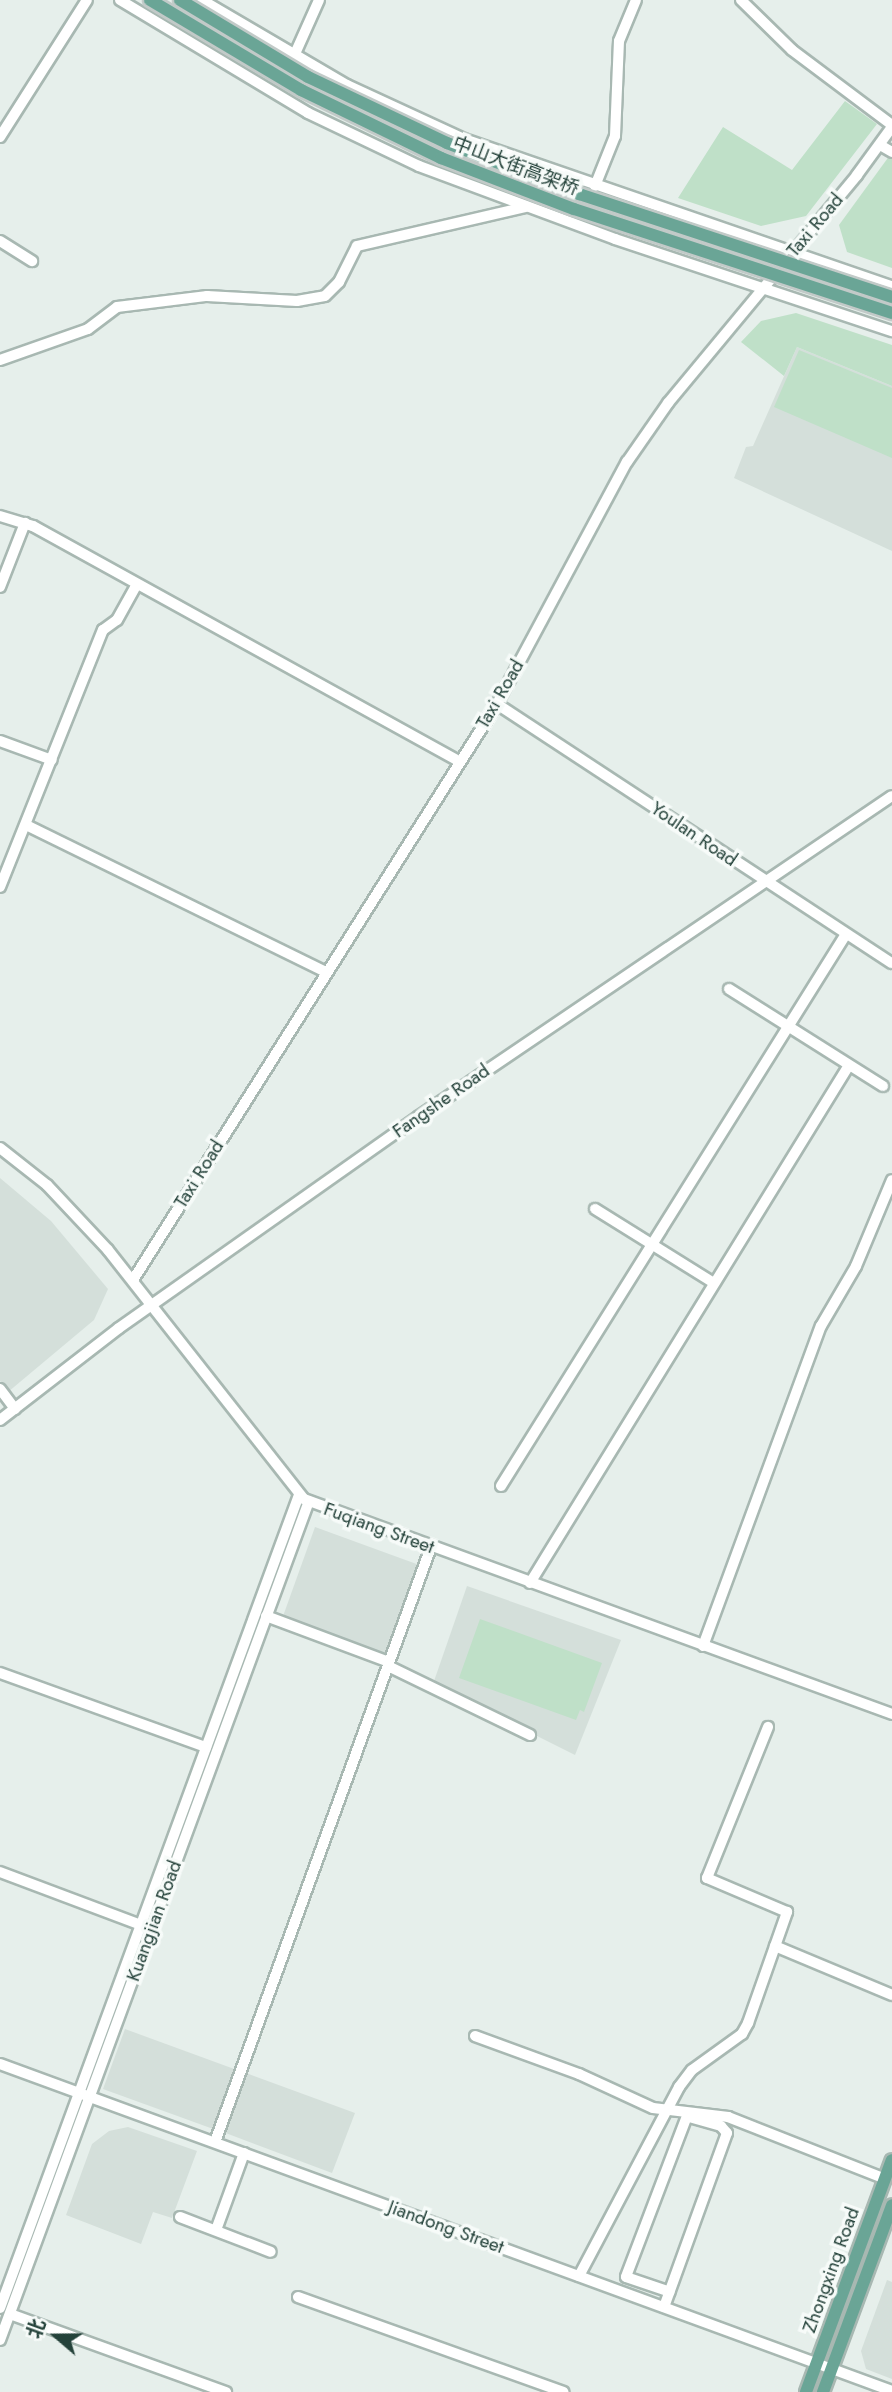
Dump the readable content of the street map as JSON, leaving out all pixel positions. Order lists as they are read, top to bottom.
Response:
{
  "streets": {
    "main road": ["中山大街高架桥", "Zhongxing Road"],
    "street": [
      "Taxi Road",
      "Youlan Road",
      "Fangshe Road",
      "Fuqiang Street",
      "Kuangjian Road",
      "Jiandong Street"
    ]
  },
  "crossings": [
    ["Taxi Road", "Youlan Road"],
    ["Taxi Road", "Fuqiang Street"],
    ["Youlan Road", "Fangshe Road"],
    ["Fangshe Road", "Fuqiang Street"],
    ["Fuqiang Street", "Kuangjian Road"],
    ["Kuangjian Road", "Jiandong Street"],
    ["Jiandong Street", "Zhongxing Road"]
  ],
  "north": "left"
}
